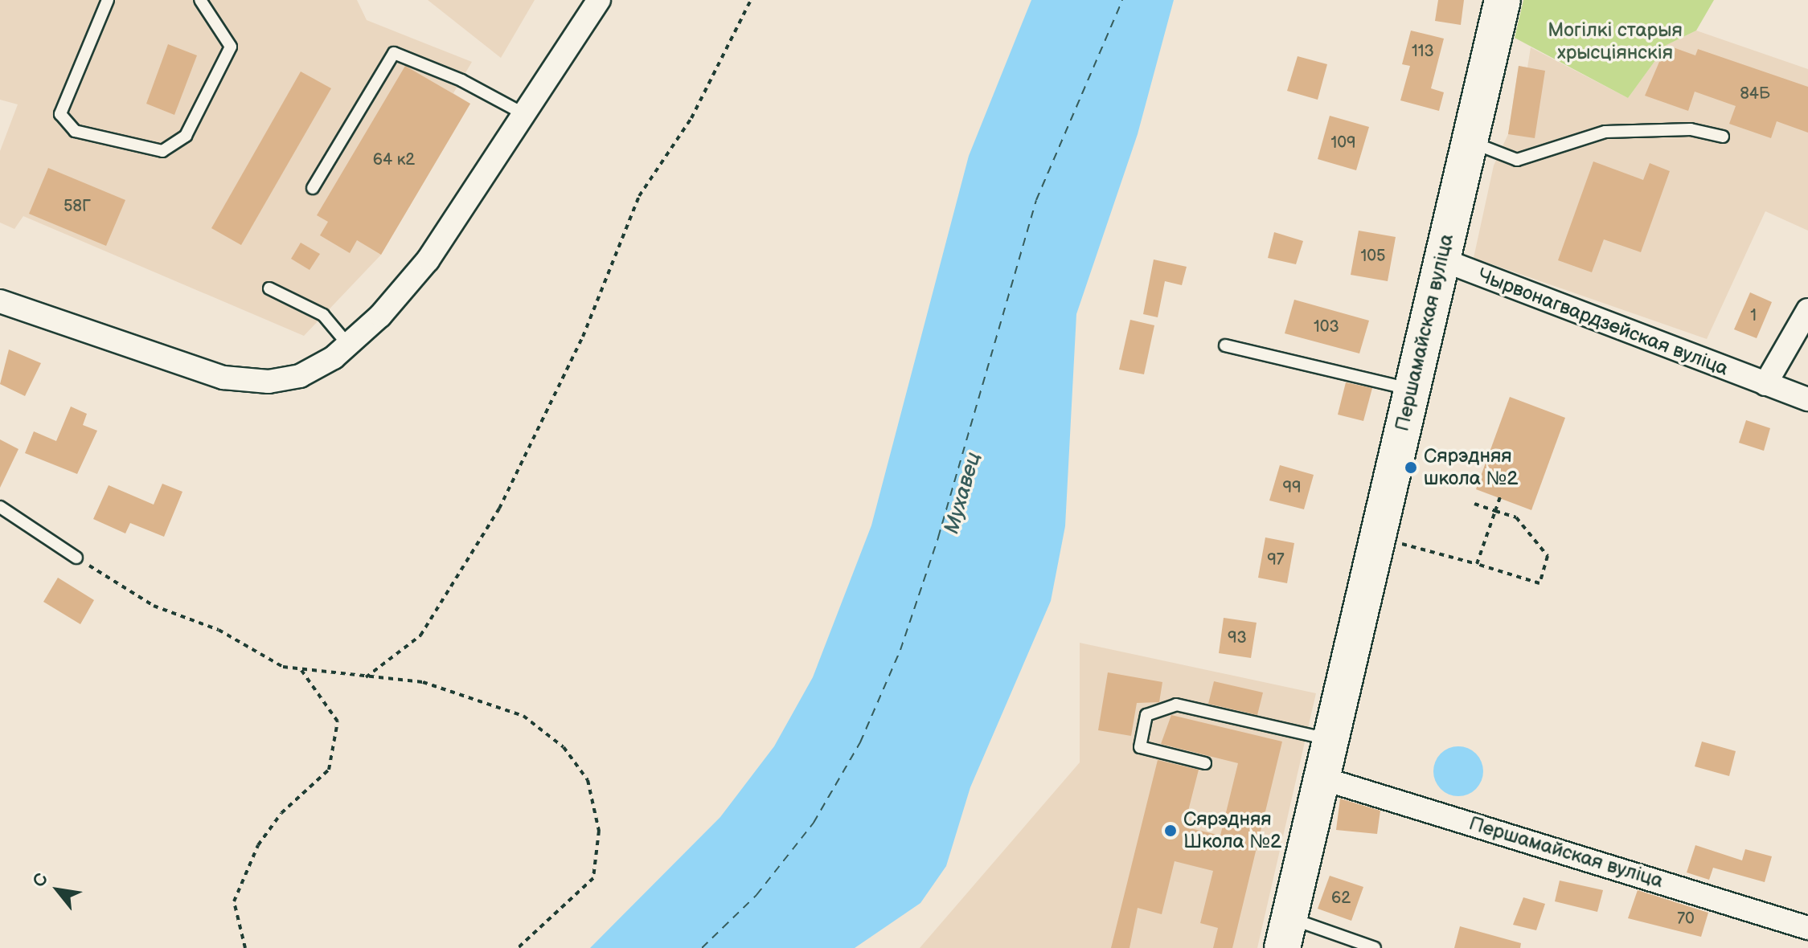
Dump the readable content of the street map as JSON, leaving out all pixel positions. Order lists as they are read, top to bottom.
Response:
{
  "streets": {
    "main road": ["Першамайская вуліца"],
    "street": ["Чырвонагвардзейская вуліца"]
  },
  "crossings": [
    ["Чырвонагвардзейская вуліца", "Першамайская вуліца"]
  ],
  "water": ["Мухавец"],
  "parks": ["Могілкі старыя хрысціянскія"],
  "places": ["Сярэдняя школа №2", "Сярэдняя Школа №2"],
  "house_numbers": [
    "113",
    "84Б",
    "109",
    "64 к2",
    "58Г",
    "105",
    "1",
    "103",
    "99",
    "97",
    "93",
    "62",
    "70"
  ],
  "north": "top left"
}
